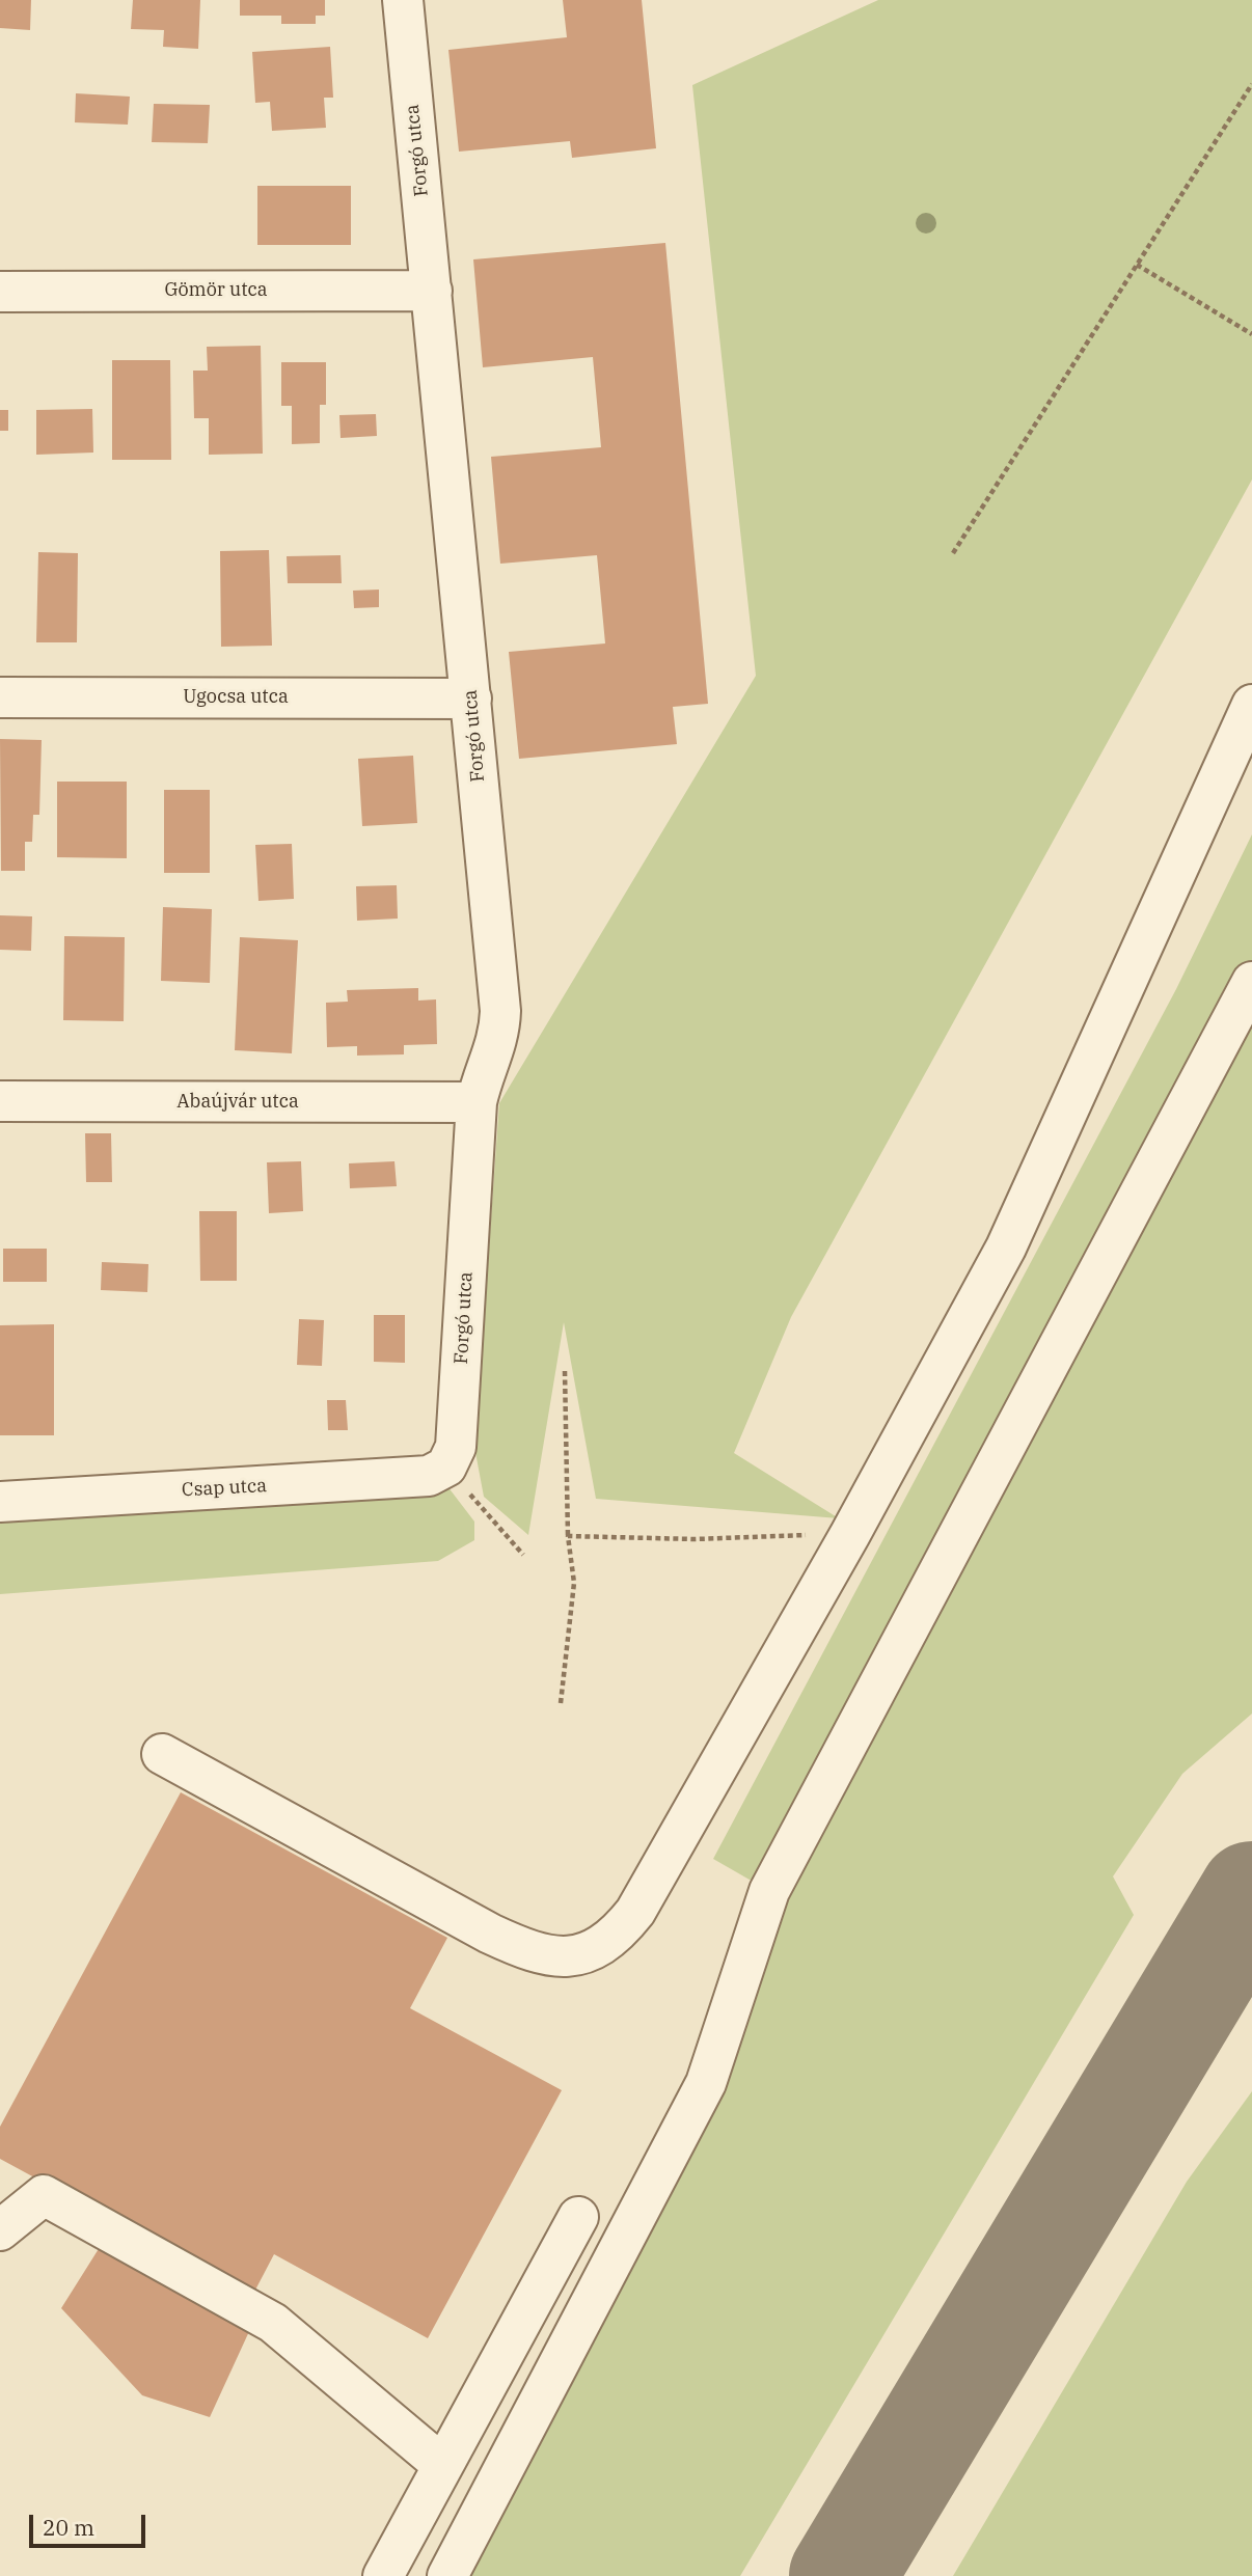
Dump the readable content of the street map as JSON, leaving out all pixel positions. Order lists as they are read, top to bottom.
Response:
{
  "streets": {
    "street": [
      "Forgó utca",
      "Gömör utca",
      "Ugocsa utca",
      "Abaújvár utca",
      "Csap utca"
    ]
  },
  "crossings": [
    ["Forgó utca", "Gömör utca"],
    ["Forgó utca", "Ugocsa utca"],
    ["Forgó utca", "Abaújvár utca"],
    ["Forgó utca", "Csap utca"]
  ],
  "scale_bar": "20 m"
}
